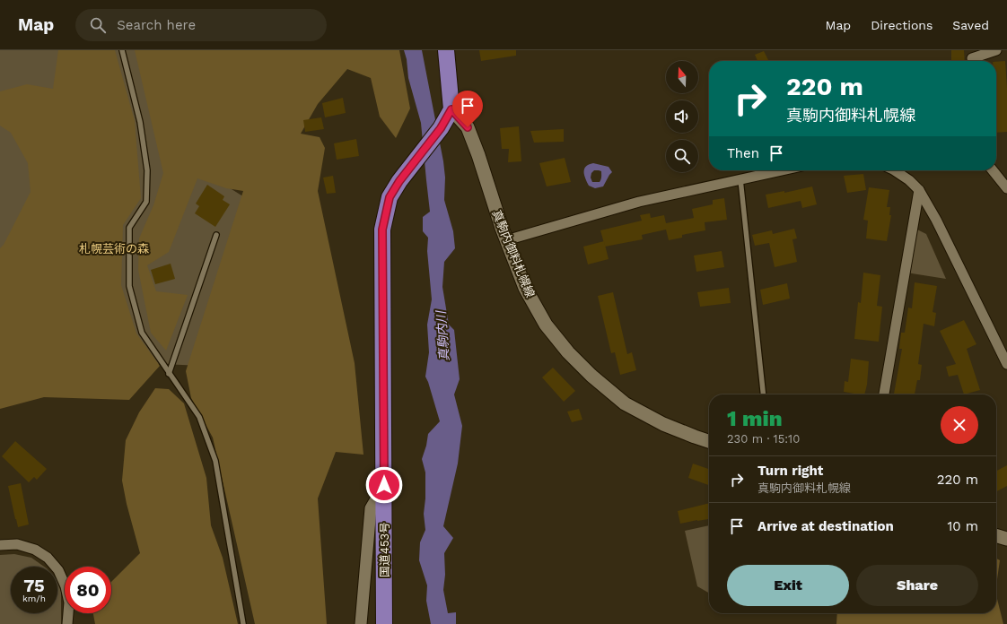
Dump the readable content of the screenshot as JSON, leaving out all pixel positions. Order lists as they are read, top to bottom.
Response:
{
  "streets": {
    "highway": ["国道453号"],
    "main road": ["真駒内御料札幌線"]
  },
  "crossings": [
    ["真駒内御料札幌線", "国道453号"]
  ],
  "water": ["真駒内川"],
  "parks": ["札幌芸術の森"],
  "north": "top",
  "page": {
    "header": "Map",
    "search": "Search here",
    "nav": ["Map", "Directions", "Saved"],
    "turn": ["220 m", "真駒内御料札幌線"],
    "then": "Then",
    "heading": ["1 min", "230 m · 15:10"],
    "list": [
      {
        "name": "Turn right",
        "note": "真駒内御料札幌線",
        "value": "220 m"
      },
      {
        "name": "Arrive at destination",
        "value": "10 m"
      }
    ],
    "buttons": ["Exit", "Share"],
    "speed": "75 km/h",
    "limit": "80"
  }
}
